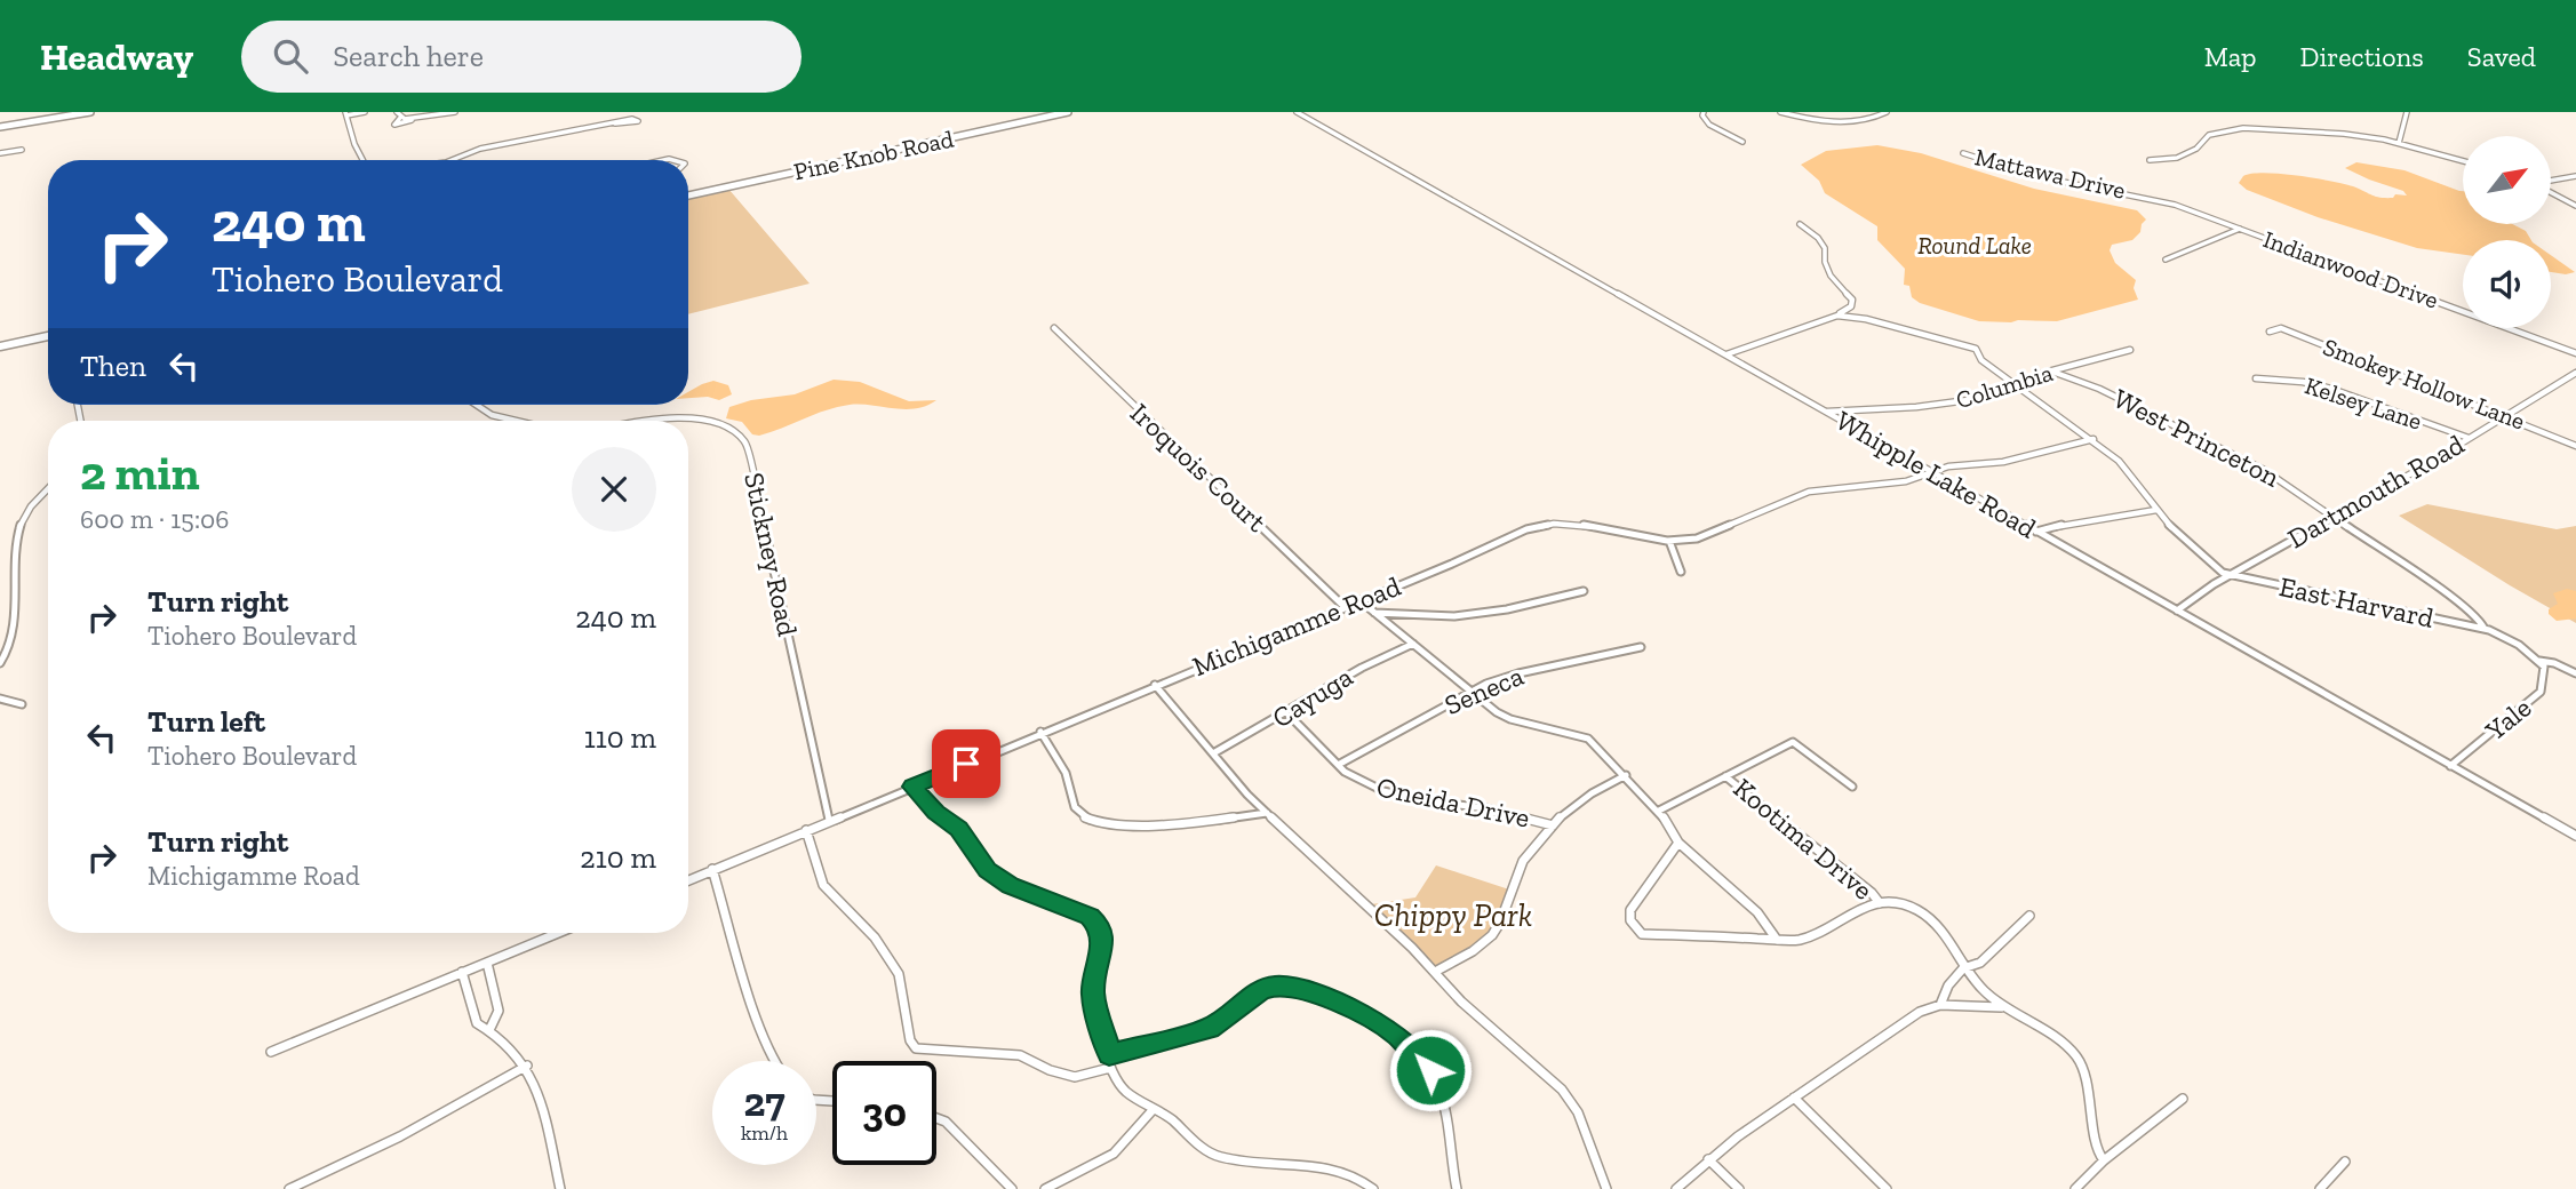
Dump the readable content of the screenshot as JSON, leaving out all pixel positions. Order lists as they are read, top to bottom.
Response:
{
  "streets": {
    "street": [
      "Pine Knob Road",
      "Mattawa Drive",
      "Indianwood Drive",
      "Smokey Hollow Lane",
      "Columbia",
      "Kelsey Lane",
      "West Princeton",
      "Iroquois Court",
      "Whipple Lake Road",
      "Dartmouth Road",
      "Stickney Road",
      "East Harvard",
      "Michigamme Road",
      "Seneca",
      "Cayuga",
      "Yale",
      "Oneida Drive",
      "Kootima Drive"
    ]
  },
  "crossings": [
    ["Mattawa Drive", "Indianwood Drive"],
    ["Smokey Hollow Lane", "Dartmouth Road"],
    ["Columbia", "West Princeton"],
    ["Columbia", "Whipple Lake Road"],
    ["Kelsey Lane", "Dartmouth Road"],
    ["West Princeton", "Dartmouth Road"],
    ["West Princeton", "East Harvard"],
    ["Iroquois Court", "Michigamme Road"],
    ["Whipple Lake Road", "Dartmouth Road"],
    ["Whipple Lake Road", "Michigamme Road"],
    ["Whipple Lake Road", "Yale"],
    ["Dartmouth Road", "East Harvard"],
    ["Stickney Road", "Michigamme Road"],
    ["Seneca", "Oneida Drive"],
    ["Cayuga", "Oneida Drive"]
  ],
  "water": ["Round Lake"],
  "parks": ["Chippy Park"],
  "north": "top right",
  "page": {
    "header": "Headway",
    "search": "Search here",
    "nav": ["Map", "Directions", "Saved"],
    "turn": ["240 m", "Tiohero Boulevard"],
    "then": "Then",
    "heading": ["2 min", "600 m · 15:06"],
    "list": [
      {
        "name": "Turn right",
        "note": "Tiohero Boulevard",
        "value": "240 m"
      },
      {
        "name": "Turn left",
        "note": "Tiohero Boulevard",
        "value": "110 m"
      },
      {
        "name": "Turn right",
        "note": "Michigamme Road",
        "value": "210 m"
      }
    ],
    "speed": "27 km/h",
    "limit": "30"
  }
}
